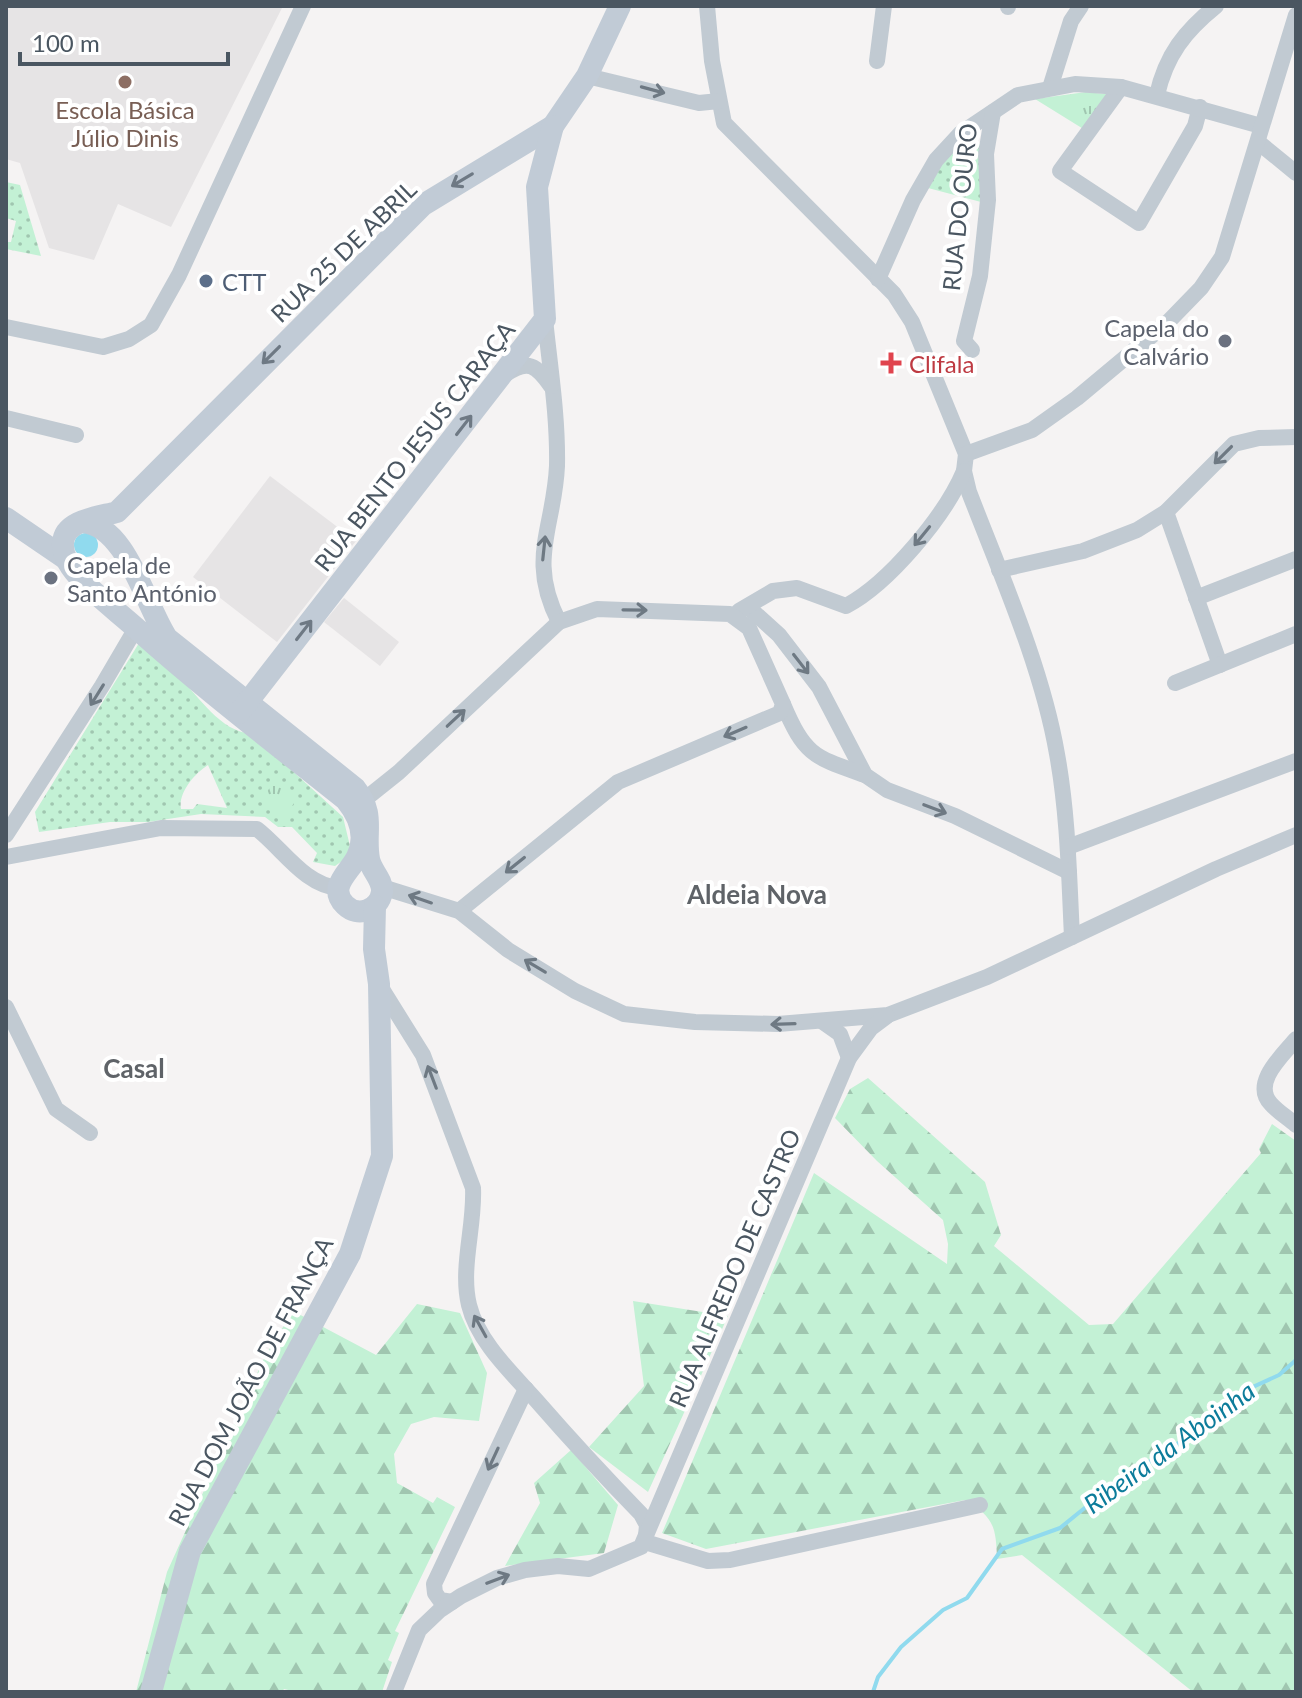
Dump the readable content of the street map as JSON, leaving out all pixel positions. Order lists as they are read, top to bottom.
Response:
{
  "streets": {
    "main road": ["RUA 25 DE ABRIL", "RUA BENTO JESUS CARAÇA", "RUA DOM JOÃO DE FRANÇA"],
    "street": ["RUA DO OURO", "RUA ALFREDO DE CASTRO"]
  },
  "crossings": [
    ["RUA 25 DE ABRIL", "RUA BENTO JESUS CARAÇA"]
  ],
  "one_way": ["RUA 25 DE ABRIL", "RUA BENTO JESUS CARAÇA"],
  "districts": ["Aldeia Nova", "Casal"],
  "water": ["Ribeira da Aboinha"],
  "places": {
    "other": [
      "Escola Básica Júlio Dinis",
      "CTT",
      "Capela do Calvário",
      "Capela de Santo António"
    ],
    "health": ["Clifala"]
  },
  "scale_bar": "100 m"
}
